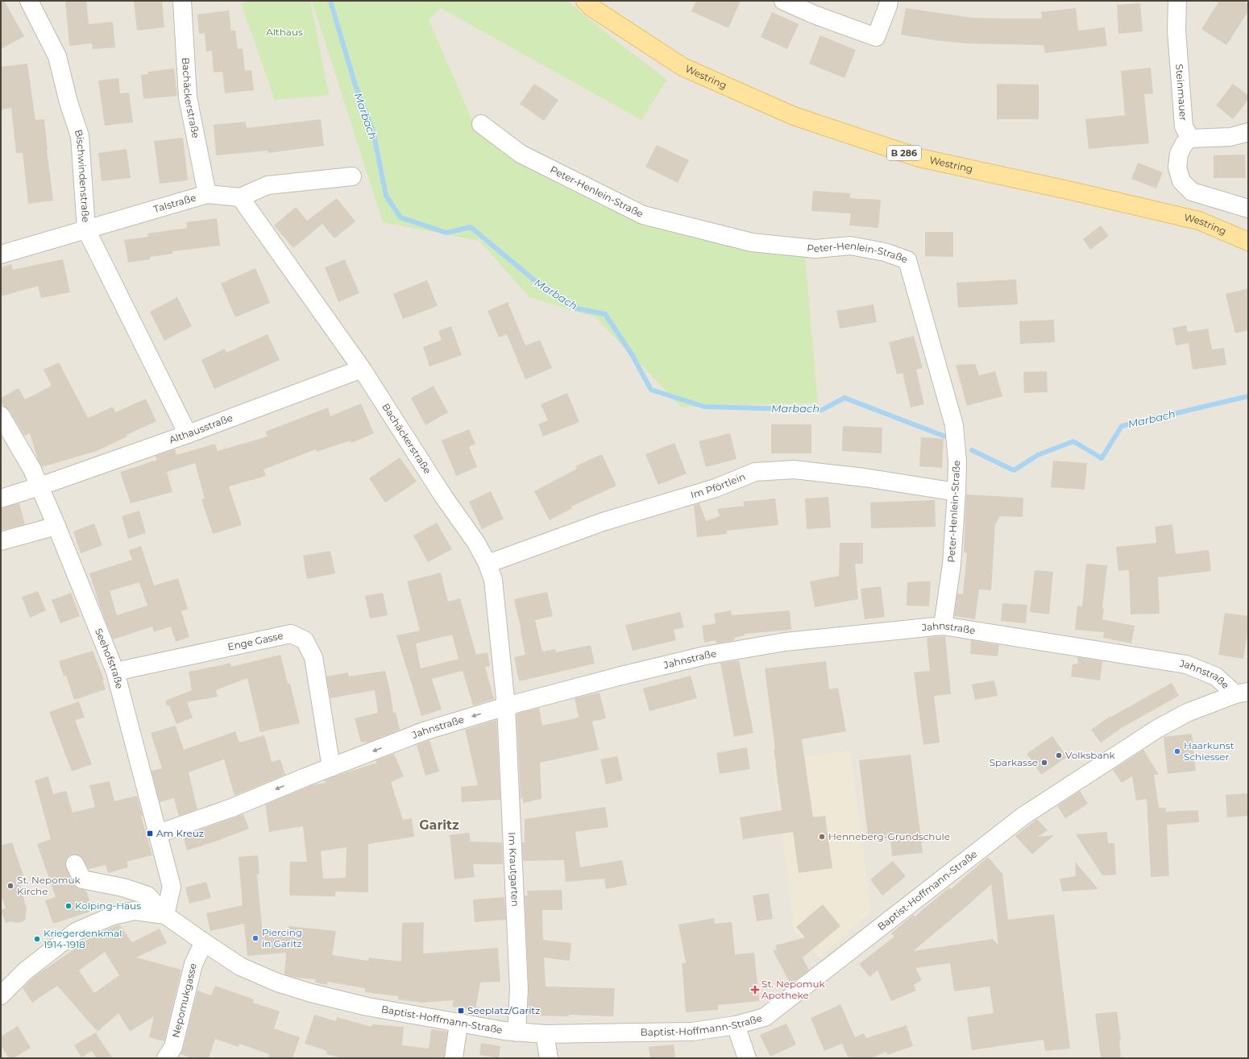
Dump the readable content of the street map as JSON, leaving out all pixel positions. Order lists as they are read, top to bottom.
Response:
{
  "streets": {
    "main road": ["Westring", "B 286"],
    "street": [
      "Steinmauer",
      "Bachäckerstraße",
      "Bischwindenstraße",
      "Peter-Henlein-Straße",
      "Talstraße",
      "Althausstraße",
      "Im Pförtlein",
      "Jahnstraße",
      "Enge Gasse",
      "Seehofstraße",
      "Im Krautgarten",
      "Baptist-Hoffmann-Straße",
      "Nepomukgasse"
    ]
  },
  "crossings": [
    ["Bachäckerstraße", "Talstraße"],
    ["Bachäckerstraße", "Althausstraße"],
    ["Bachäckerstraße", "Im Pförtlein"],
    ["Bachäckerstraße", "Jahnstraße"],
    ["Bachäckerstraße", "Im Krautgarten"],
    ["Bischwindenstraße", "Talstraße"],
    ["Bischwindenstraße", "Althausstraße"],
    ["Peter-Henlein-Straße", "Im Pförtlein"],
    ["Peter-Henlein-Straße", "Jahnstraße"],
    ["Althausstraße", "Seehofstraße"],
    ["Jahnstraße", "Enge Gasse"],
    ["Jahnstraße", "Seehofstraße"],
    ["Jahnstraße", "Im Krautgarten"],
    ["Jahnstraße", "Baptist-Hoffmann-Straße"],
    ["Enge Gasse", "Seehofstraße"],
    ["Seehofstraße", "Baptist-Hoffmann-Straße"],
    ["Im Krautgarten", "Baptist-Hoffmann-Straße"],
    ["Baptist-Hoffmann-Straße", "Nepomukgasse"]
  ],
  "districts": ["Garitz"],
  "water": ["Marbach"],
  "parks": ["Althaus"],
  "places": {
    "other": [
      "Haarkunst Schiesser",
      "Volksbank",
      "Sparkasse",
      "Henneberg-Grundschule",
      "St. Nepomuk Kirche",
      "Kolping-Haus",
      "Piercing in Garitz",
      "Kriegerdenkmal 1914-1918"
    ],
    "transit": ["Am Kreuz", "Seeplatz/Garitz"],
    "health": ["St. Nepomuk Apotheke"]
  }
}
